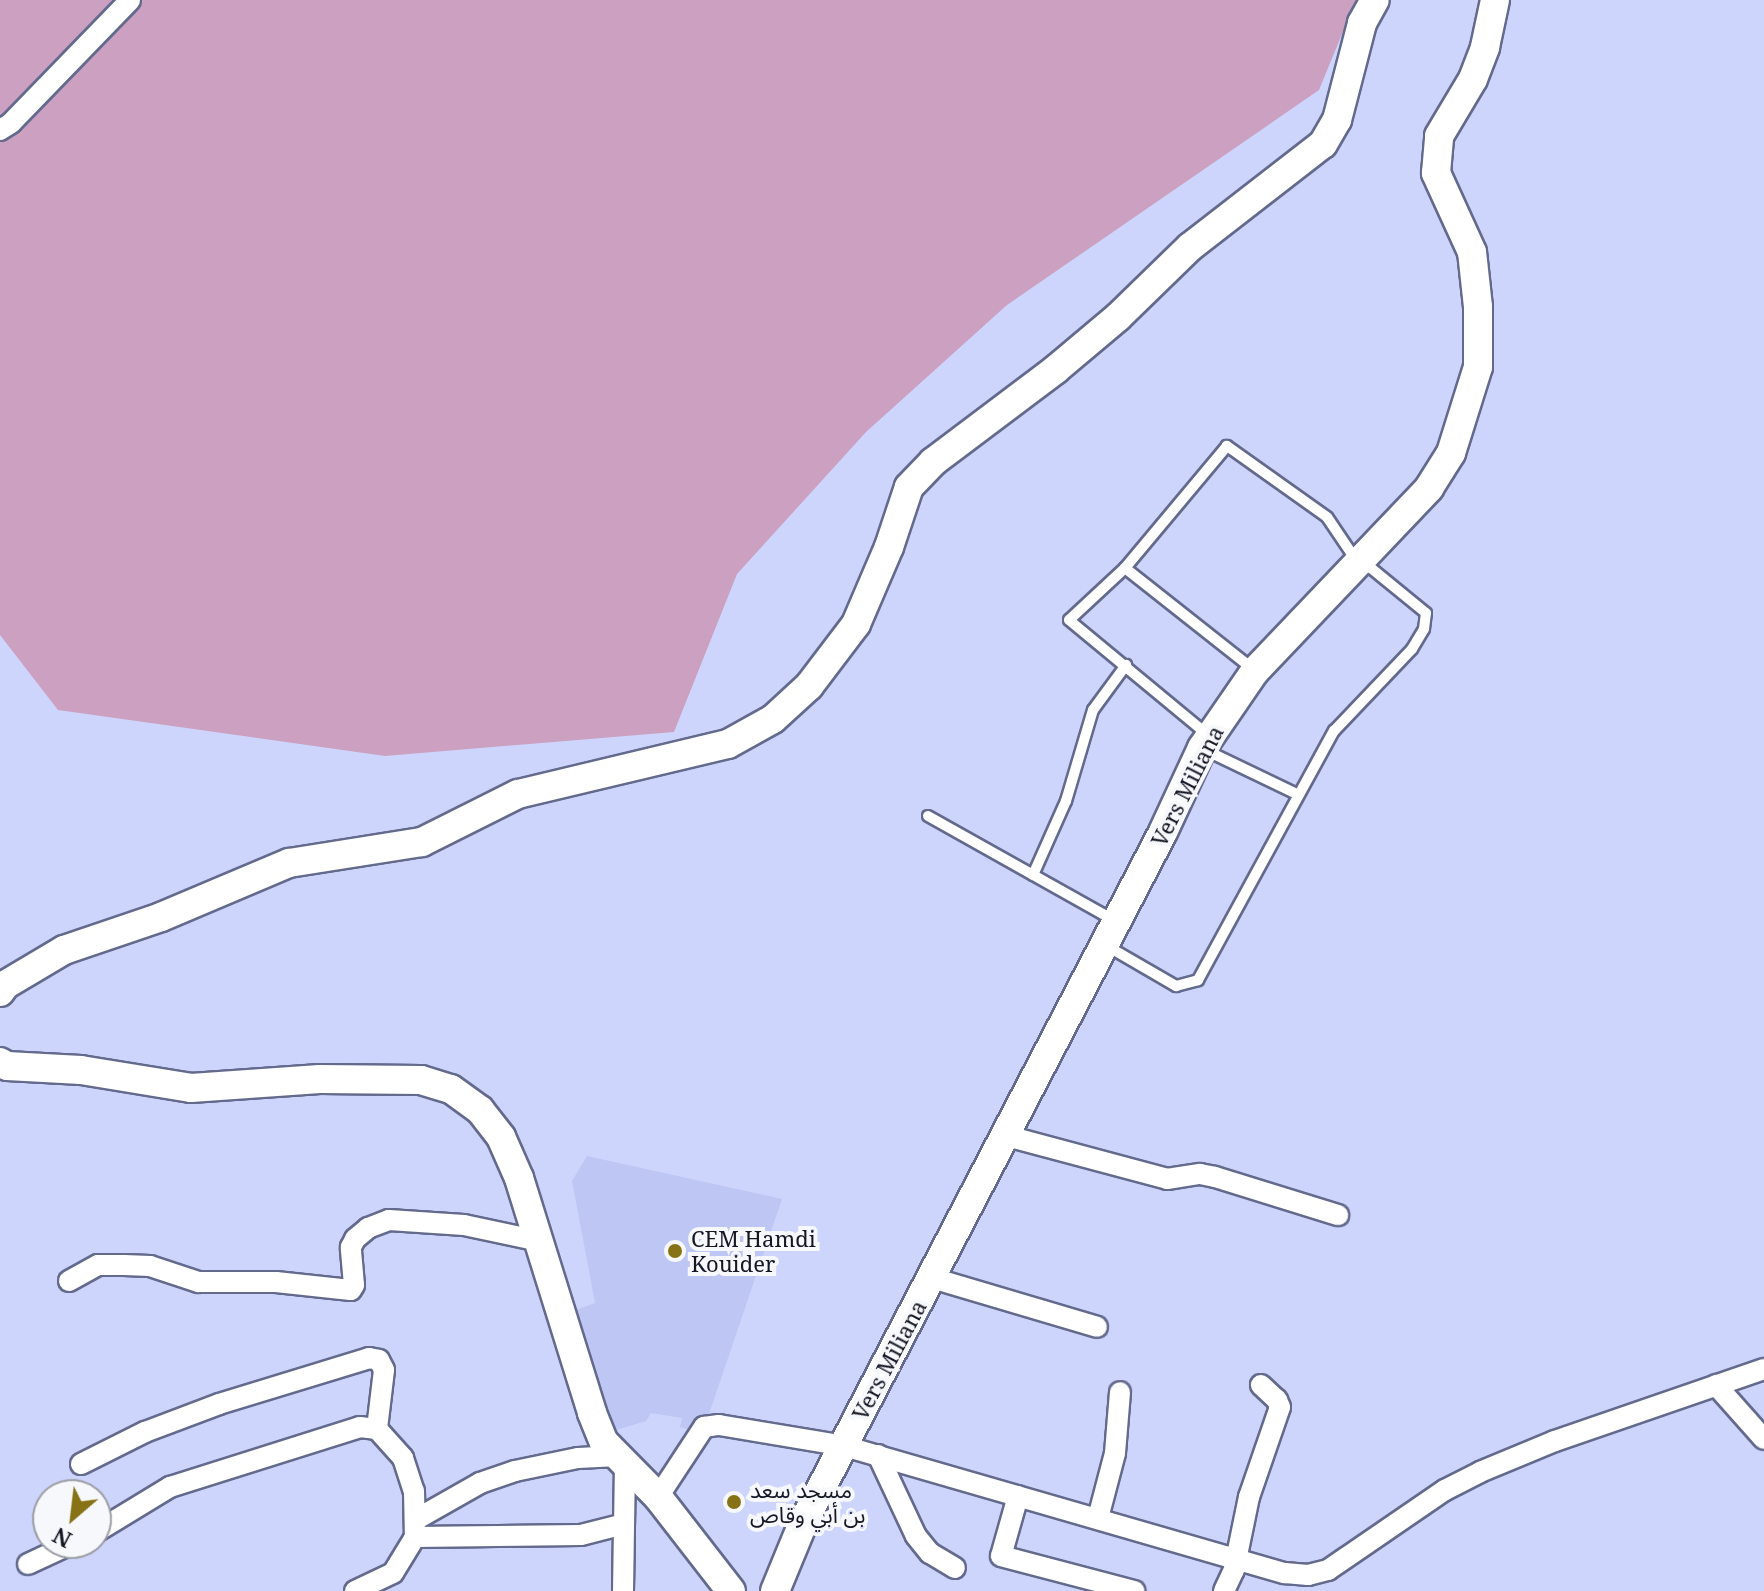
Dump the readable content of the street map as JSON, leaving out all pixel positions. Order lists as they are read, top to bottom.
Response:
{
  "streets": {
    "street": ["Vers Miliana"]
  },
  "places": ["CEM Hamdi Kouider", "مسجد سعد بن أبي وقاص"],
  "north": "bottom left"
}
